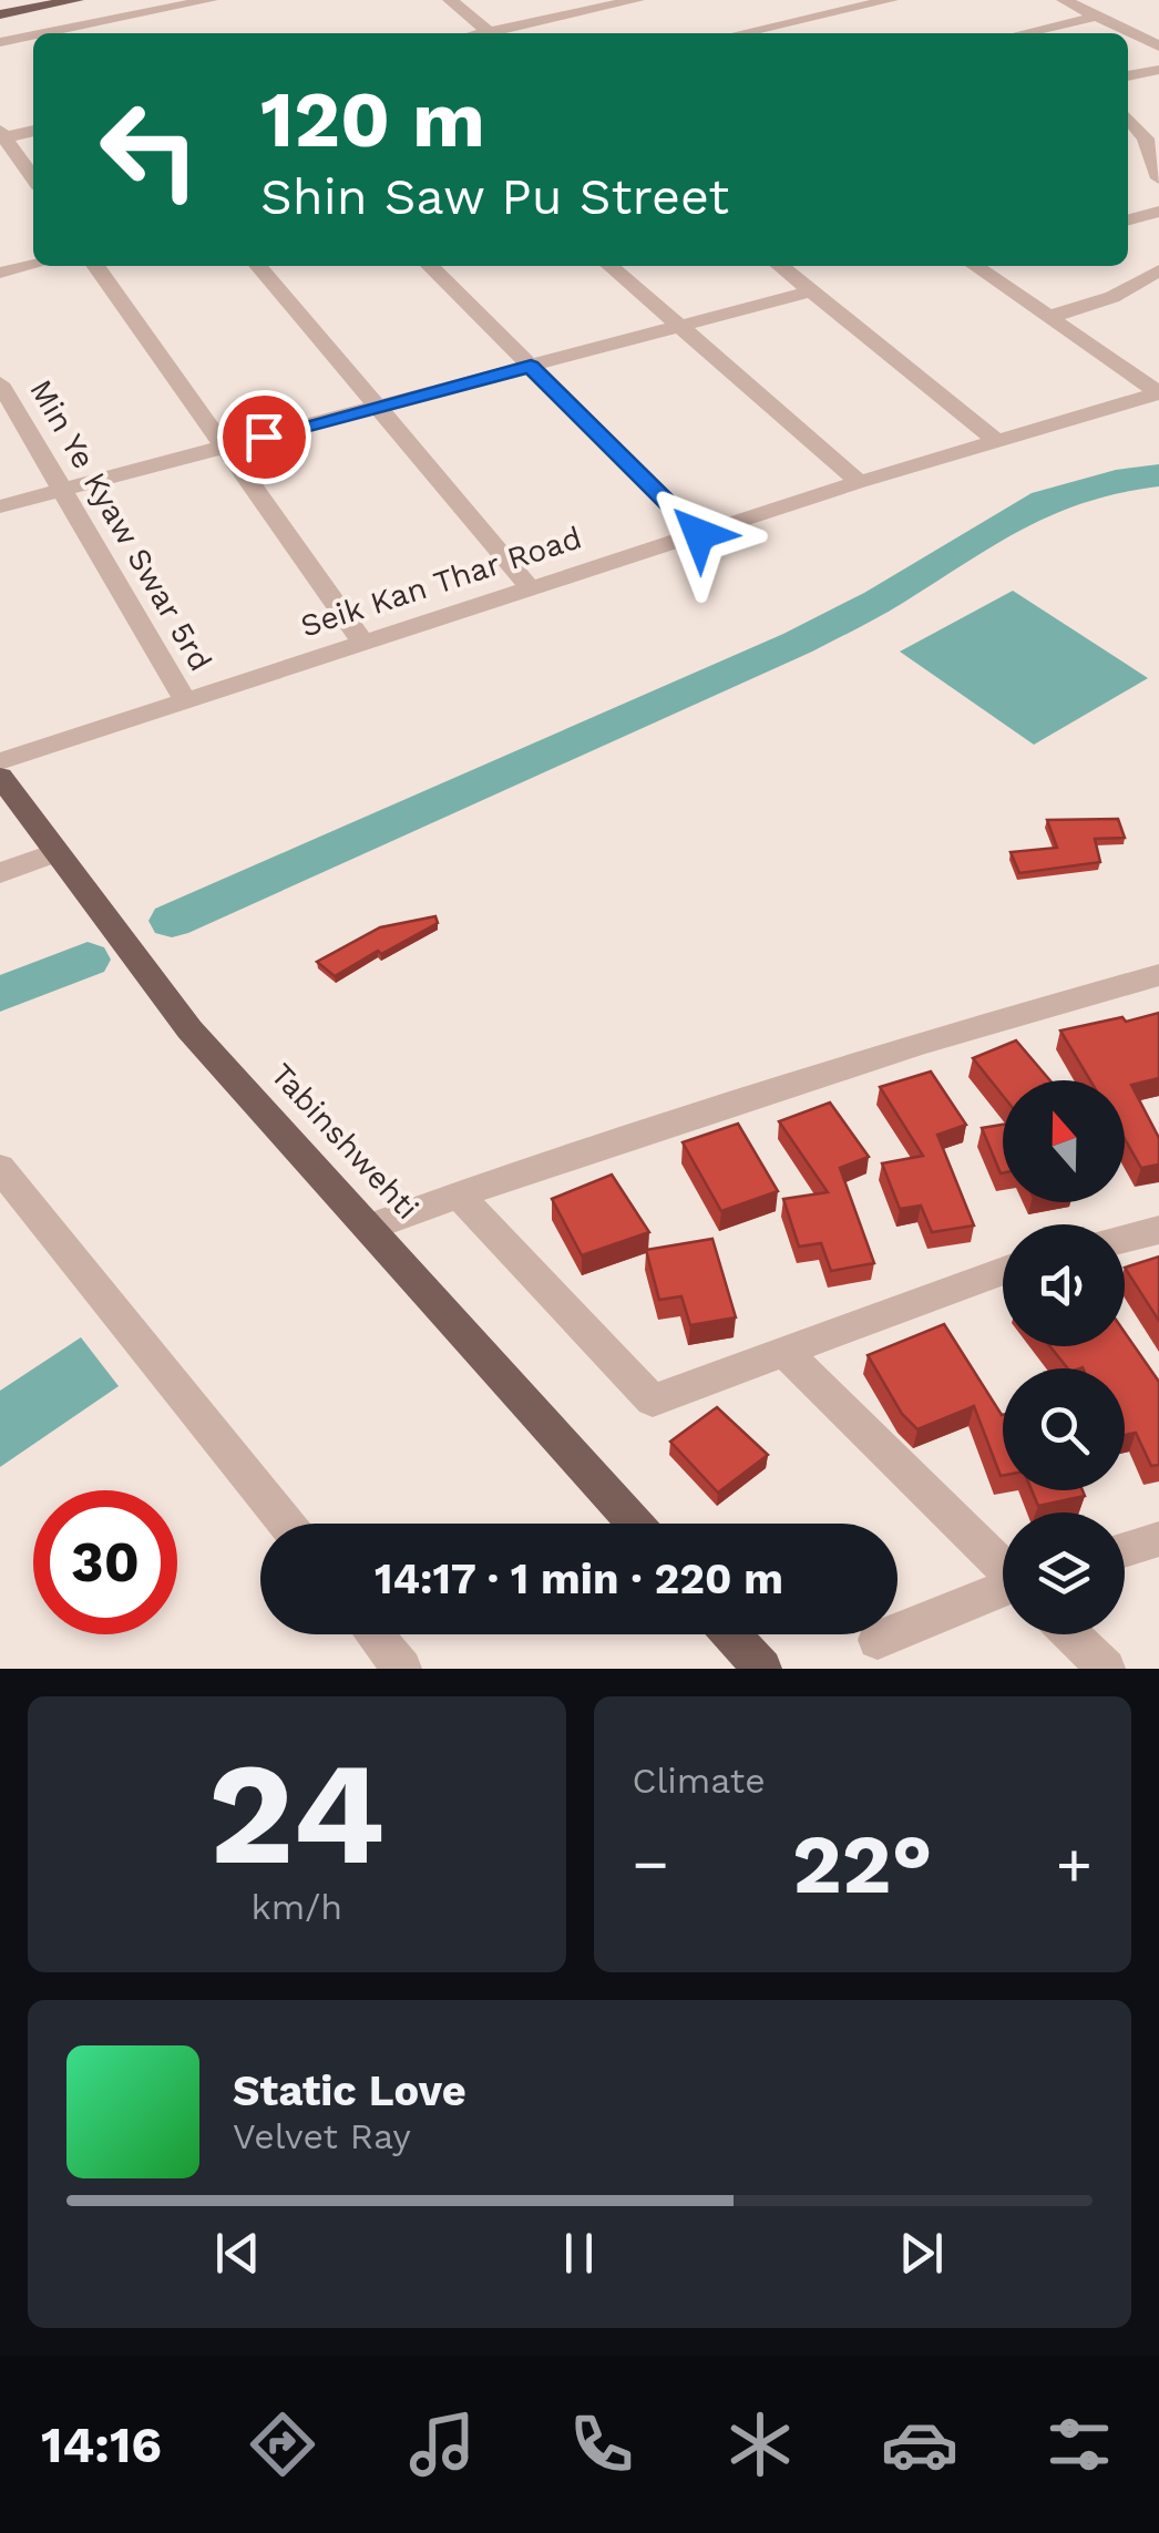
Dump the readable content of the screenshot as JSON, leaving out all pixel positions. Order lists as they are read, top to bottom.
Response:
{
  "streets": {
    "main road": ["Tabinshwehti"],
    "street": ["Min Ye Kyaw Swar 5rd", "Seik Kan Thar Road"]
  },
  "crossings": [
    ["Min Ye Kyaw Swar 5rd", "Seik Kan Thar Road"]
  ],
  "north": "top",
  "page": {
    "turn": ["120 m", "Shin Saw Pu Street"],
    "limit": "30",
    "trip": "14:17 · 1 min · 220 m",
    "tile": [
      ["24", "km/h"],
      "Climate"
    ],
    "heat": ["−", "22°", "+"],
    "song": ["Static Love", "Velvet Ray"],
    "tabs": "14:16"
  }
}
